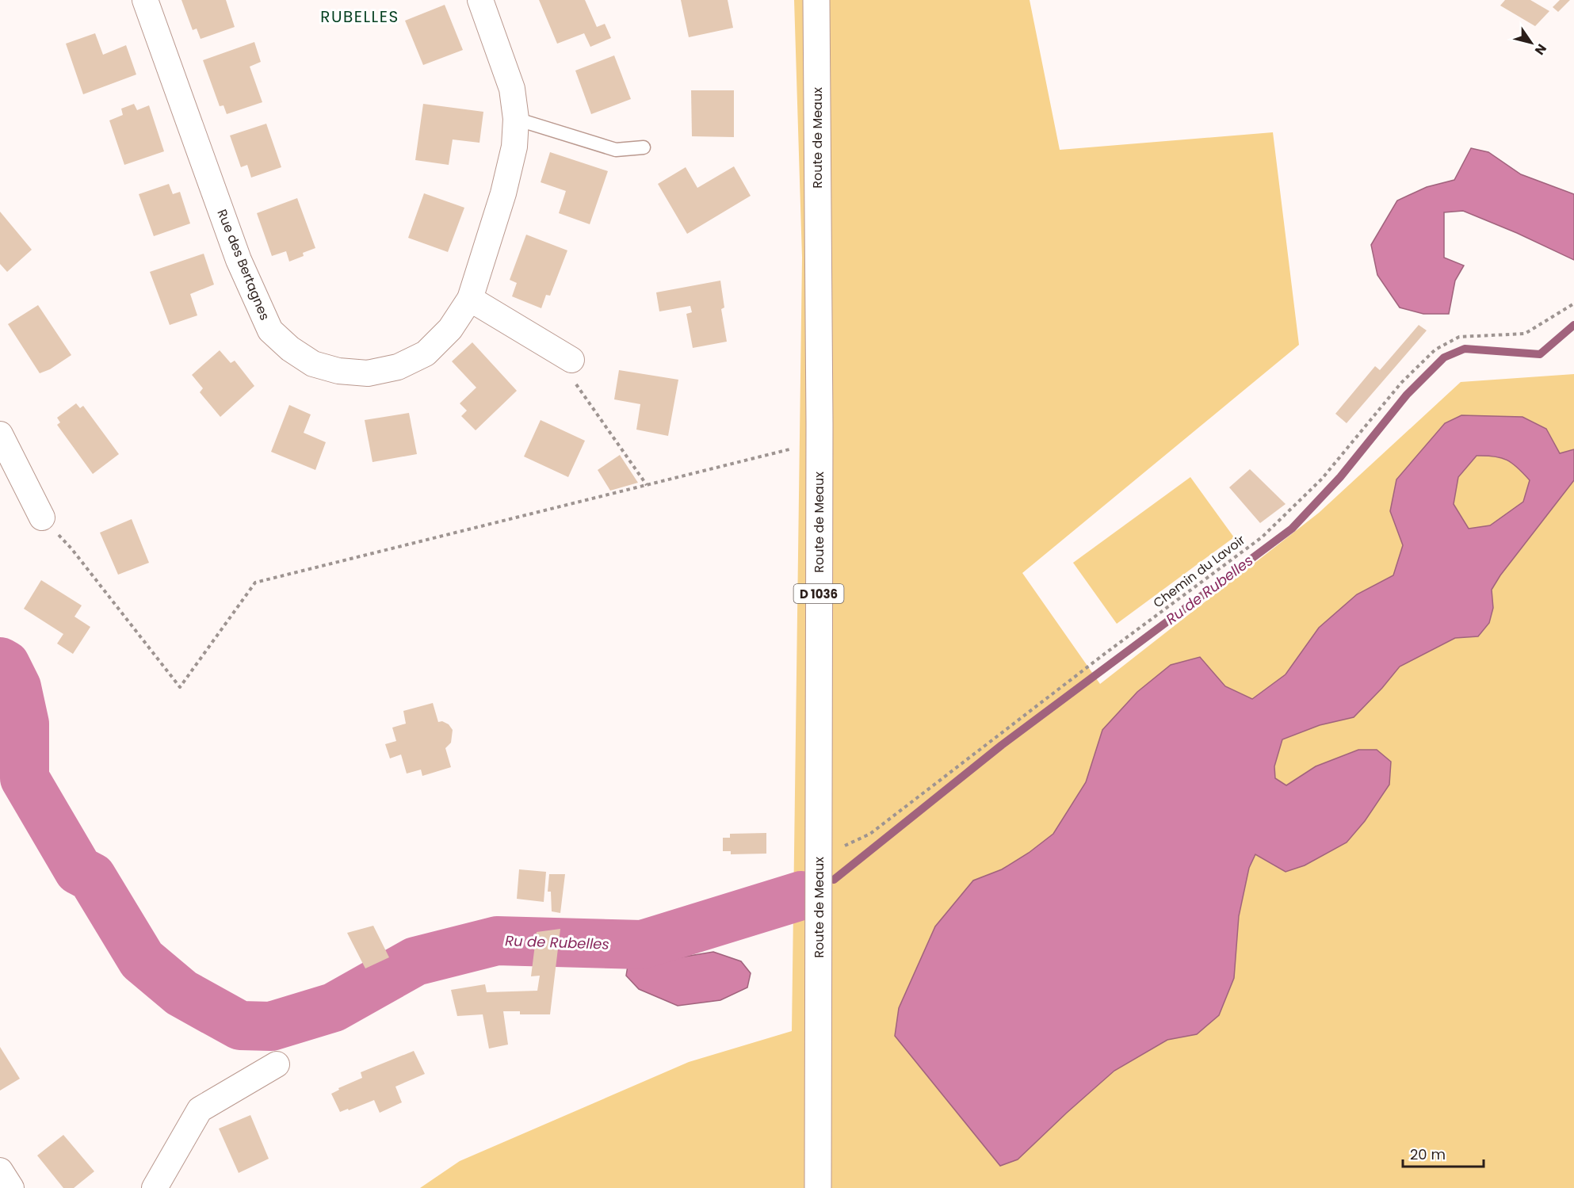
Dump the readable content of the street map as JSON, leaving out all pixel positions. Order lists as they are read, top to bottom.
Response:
{
  "streets": {
    "main road": ["Route de Meaux", "D 1036"],
    "street": ["Rue des Bertagnes"],
    "path": ["Chemin du Lavoir"]
  },
  "crossings": [
    ["Route de Meaux", "Chemin du Lavoir"]
  ],
  "districts": ["RUBELLES"],
  "water": ["Ru de Rubelles"],
  "scale_bar": "20 m",
  "north": "bottom right"
}
